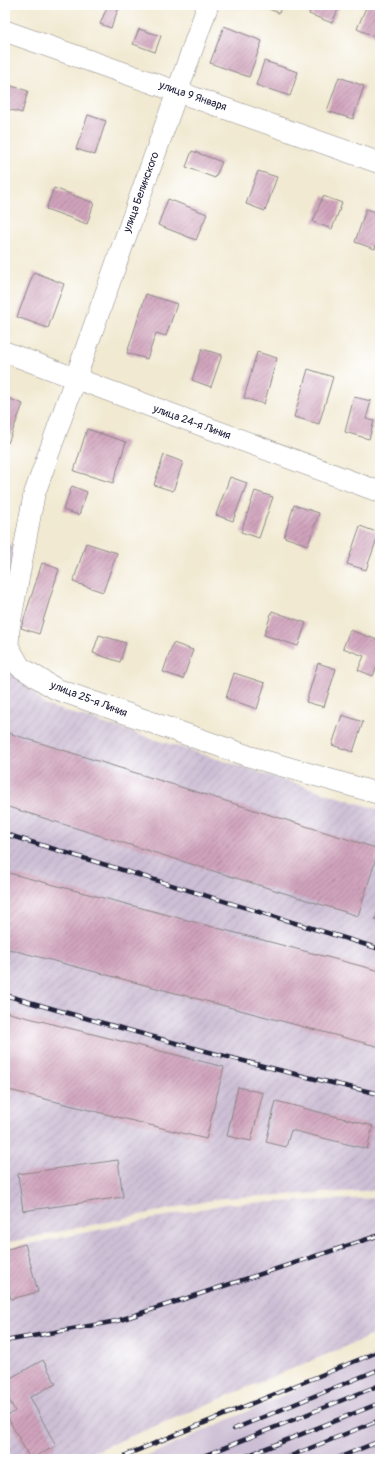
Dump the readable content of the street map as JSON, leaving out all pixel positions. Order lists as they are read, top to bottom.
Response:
{
  "streets": {
    "street": [
      "улица 9 Января",
      "улица Белинского",
      "улица 24-я Линия",
      "улица 25-я Линия"
    ]
  },
  "crossings": [
    ["улица 9 Января", "улица Белинского"],
    ["улица Белинского", "улица 24-я Линия"],
    ["улица Белинского", "улица 25-я Линия"],
    ["улица 24-я Линия", "улица 25-я Линия"]
  ]
}
